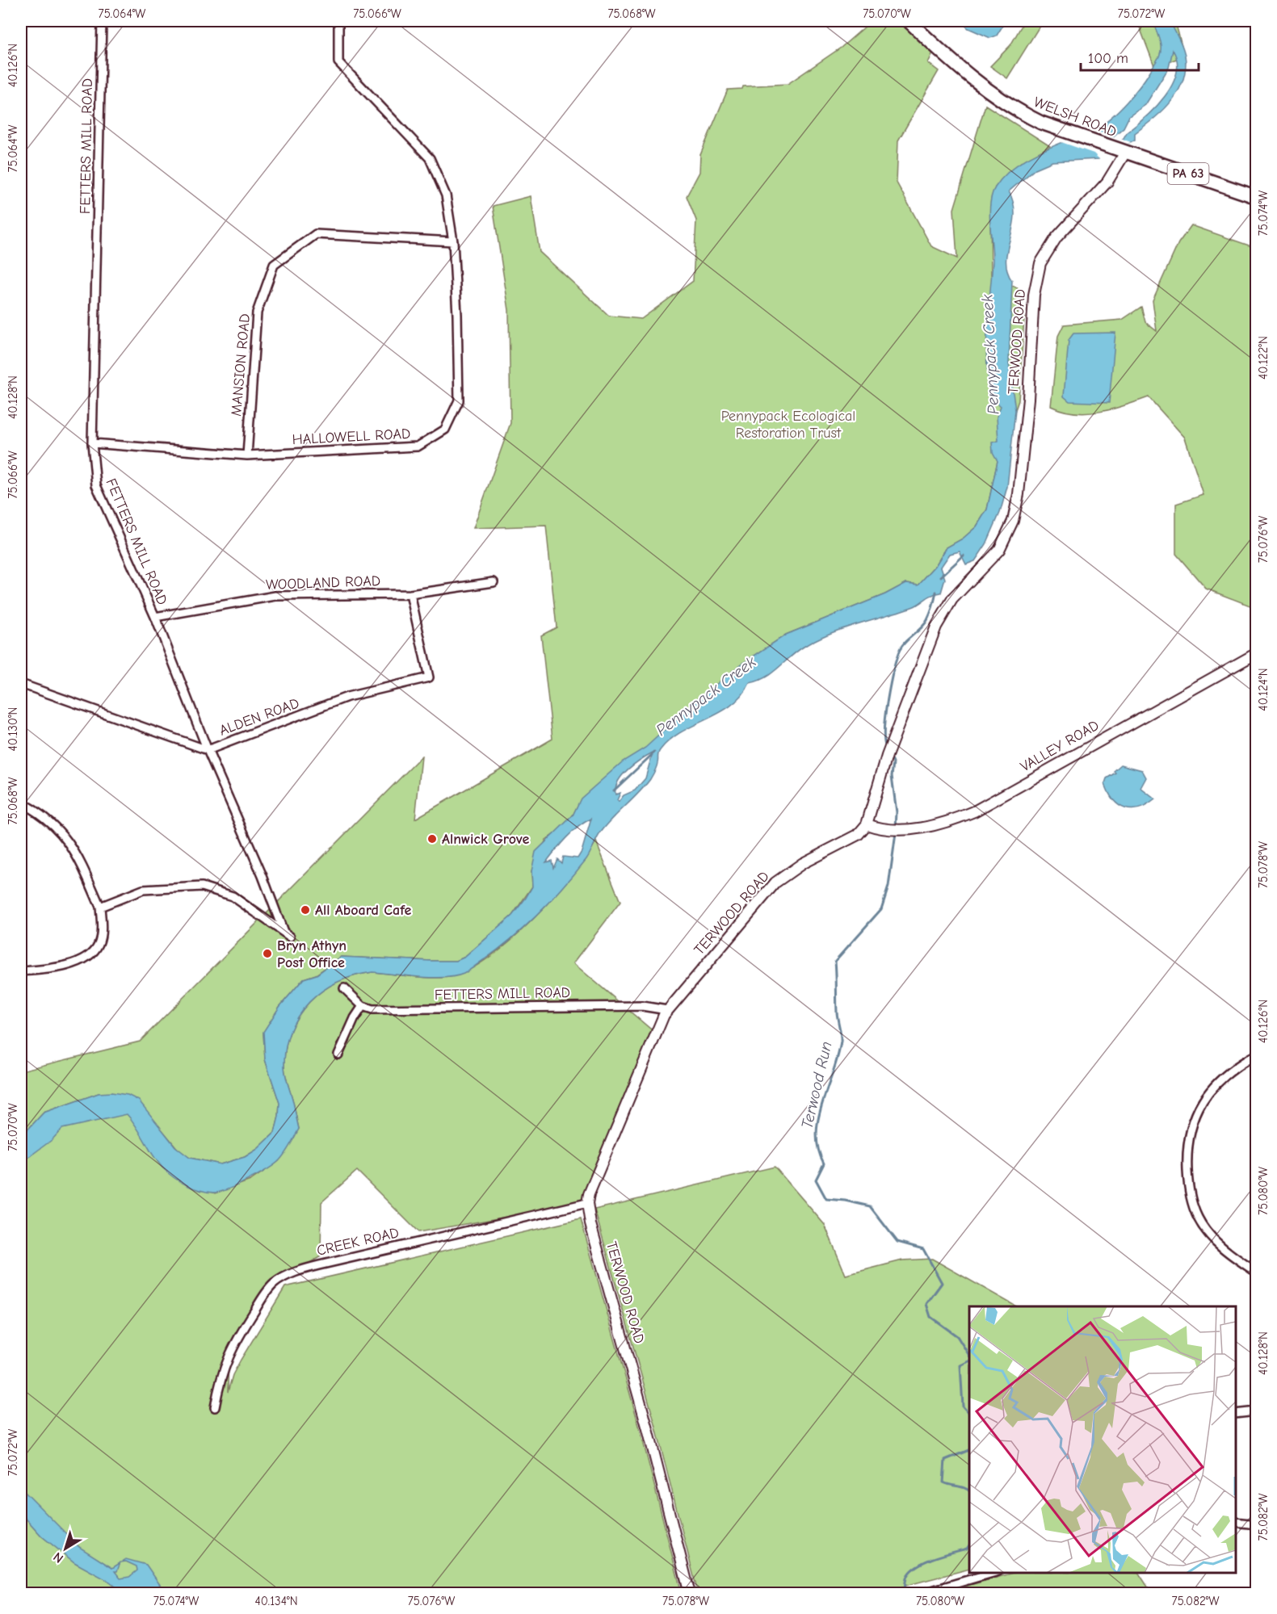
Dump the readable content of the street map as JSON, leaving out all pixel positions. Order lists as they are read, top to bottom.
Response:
{
  "streets": {
    "main road": ["WELSH ROAD", "PA 63"],
    "street": [
      "FETTERS MILL ROAD",
      "TERWOOD ROAD",
      "MANSION ROAD",
      "HALLOWELL ROAD",
      "WOODLAND ROAD",
      "ALDEN ROAD",
      "VALLEY ROAD",
      "CREEK ROAD"
    ]
  },
  "crossings": [
    ["WELSH ROAD", "TERWOOD ROAD"],
    ["FETTERS MILL ROAD", "TERWOOD ROAD"],
    ["FETTERS MILL ROAD", "HALLOWELL ROAD"],
    ["FETTERS MILL ROAD", "WOODLAND ROAD"],
    ["FETTERS MILL ROAD", "ALDEN ROAD"],
    ["TERWOOD ROAD", "VALLEY ROAD"],
    ["TERWOOD ROAD", "CREEK ROAD"],
    ["MANSION ROAD", "HALLOWELL ROAD"],
    ["WOODLAND ROAD", "ALDEN ROAD"]
  ],
  "water": ["Pennypack Creek", "Terwood Run"],
  "parks": ["Pennypack Ecological Restoration Trust"],
  "places": ["Alnwick Grove", "All Aboard Cafe", "Bryn Athyn Post Office"],
  "scale_bar": "100 m",
  "north": "bottom left",
  "coordinates": [
    "75.064°W",
    "75.066°W",
    "75.068°W",
    "75.070°W",
    "75.072°W",
    "40.126°N",
    "75.074°W",
    "40.122°N",
    "40.128°N",
    "75.076°W",
    "40.124°N",
    "40.130°N",
    "75.078°W",
    "75.080°W",
    "75.082°W",
    "40.134°N"
  ]
}
